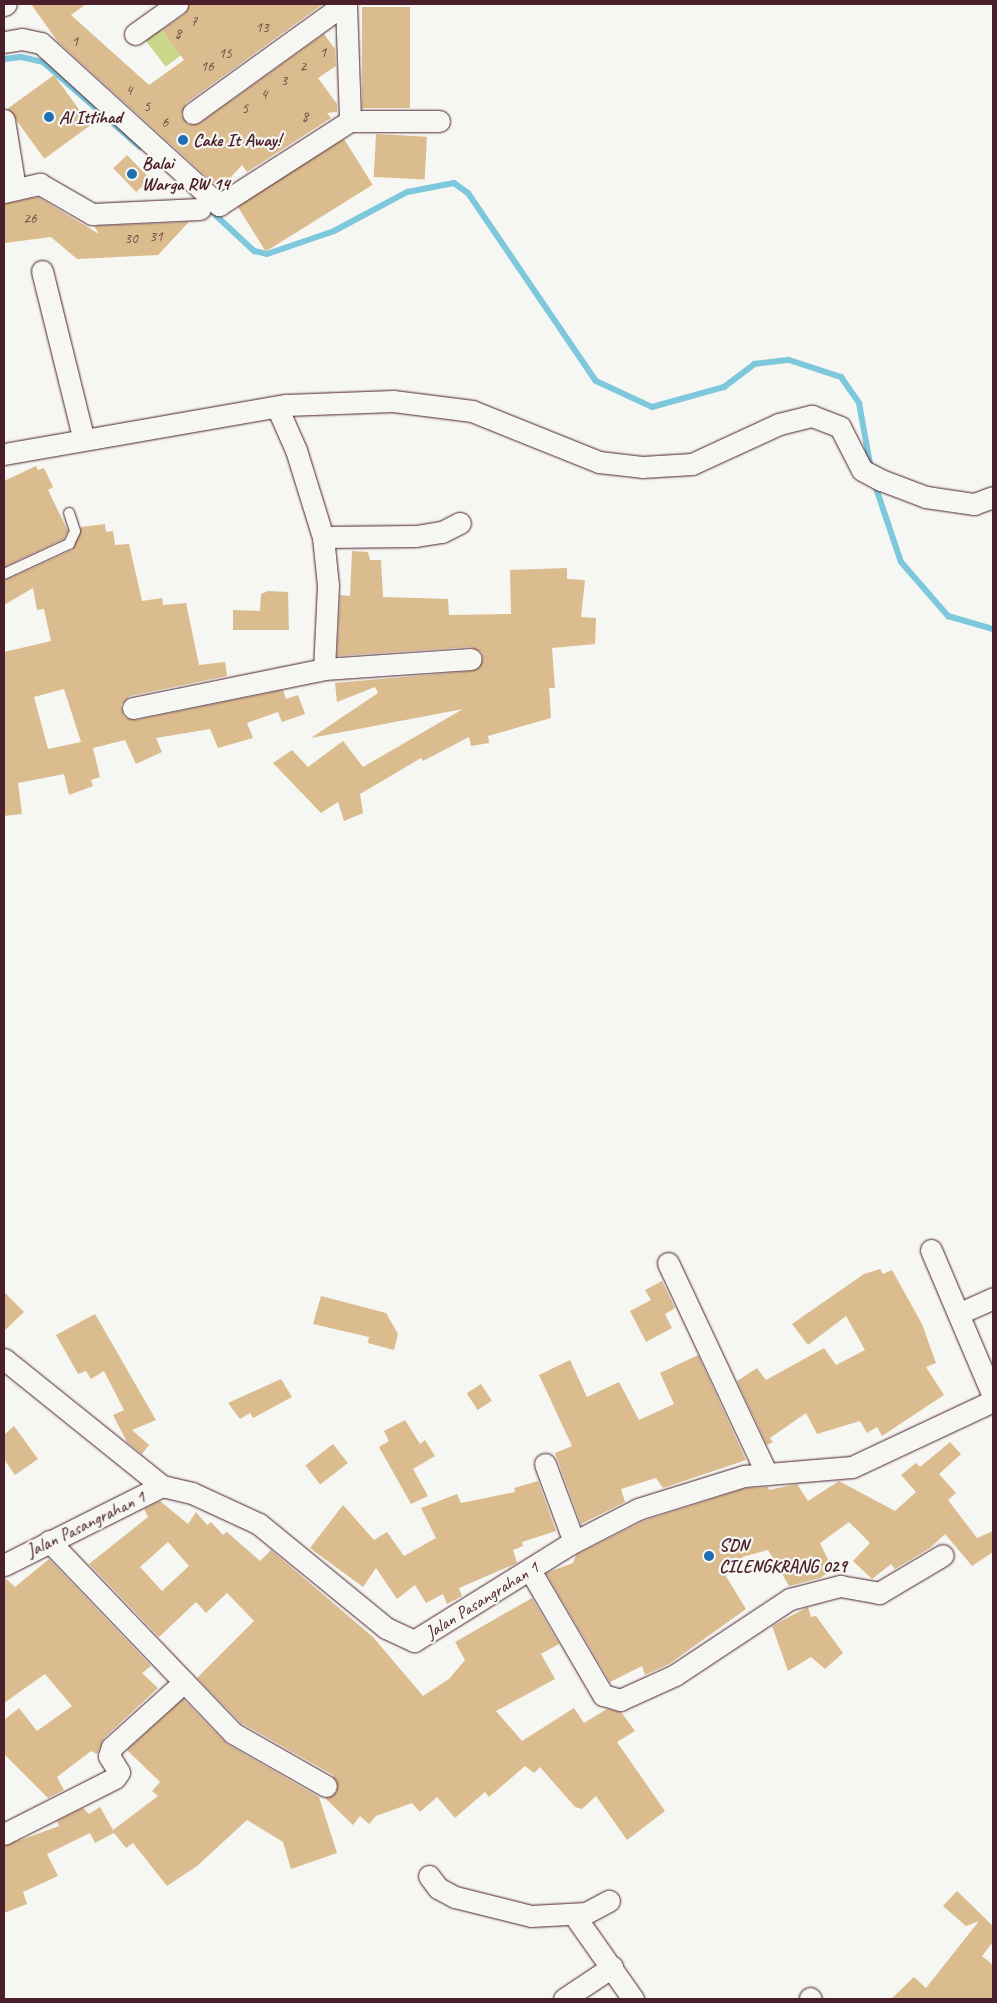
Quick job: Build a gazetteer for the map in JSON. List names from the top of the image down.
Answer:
{
  "streets": {
    "street": ["Jalan Pasangrahan 1"]
  },
  "places": [
    "Al Ittihad",
    "Cake It Away!",
    "Balai Warga RW 14",
    "SDN CILENGKRANG 029"
  ],
  "house_numbers": [
    "7",
    "13",
    "8",
    "1",
    "1",
    "15",
    "16",
    "2",
    "3",
    "4",
    "4",
    "5",
    "5",
    "8",
    "6",
    "26",
    "31",
    "30"
  ]
}
